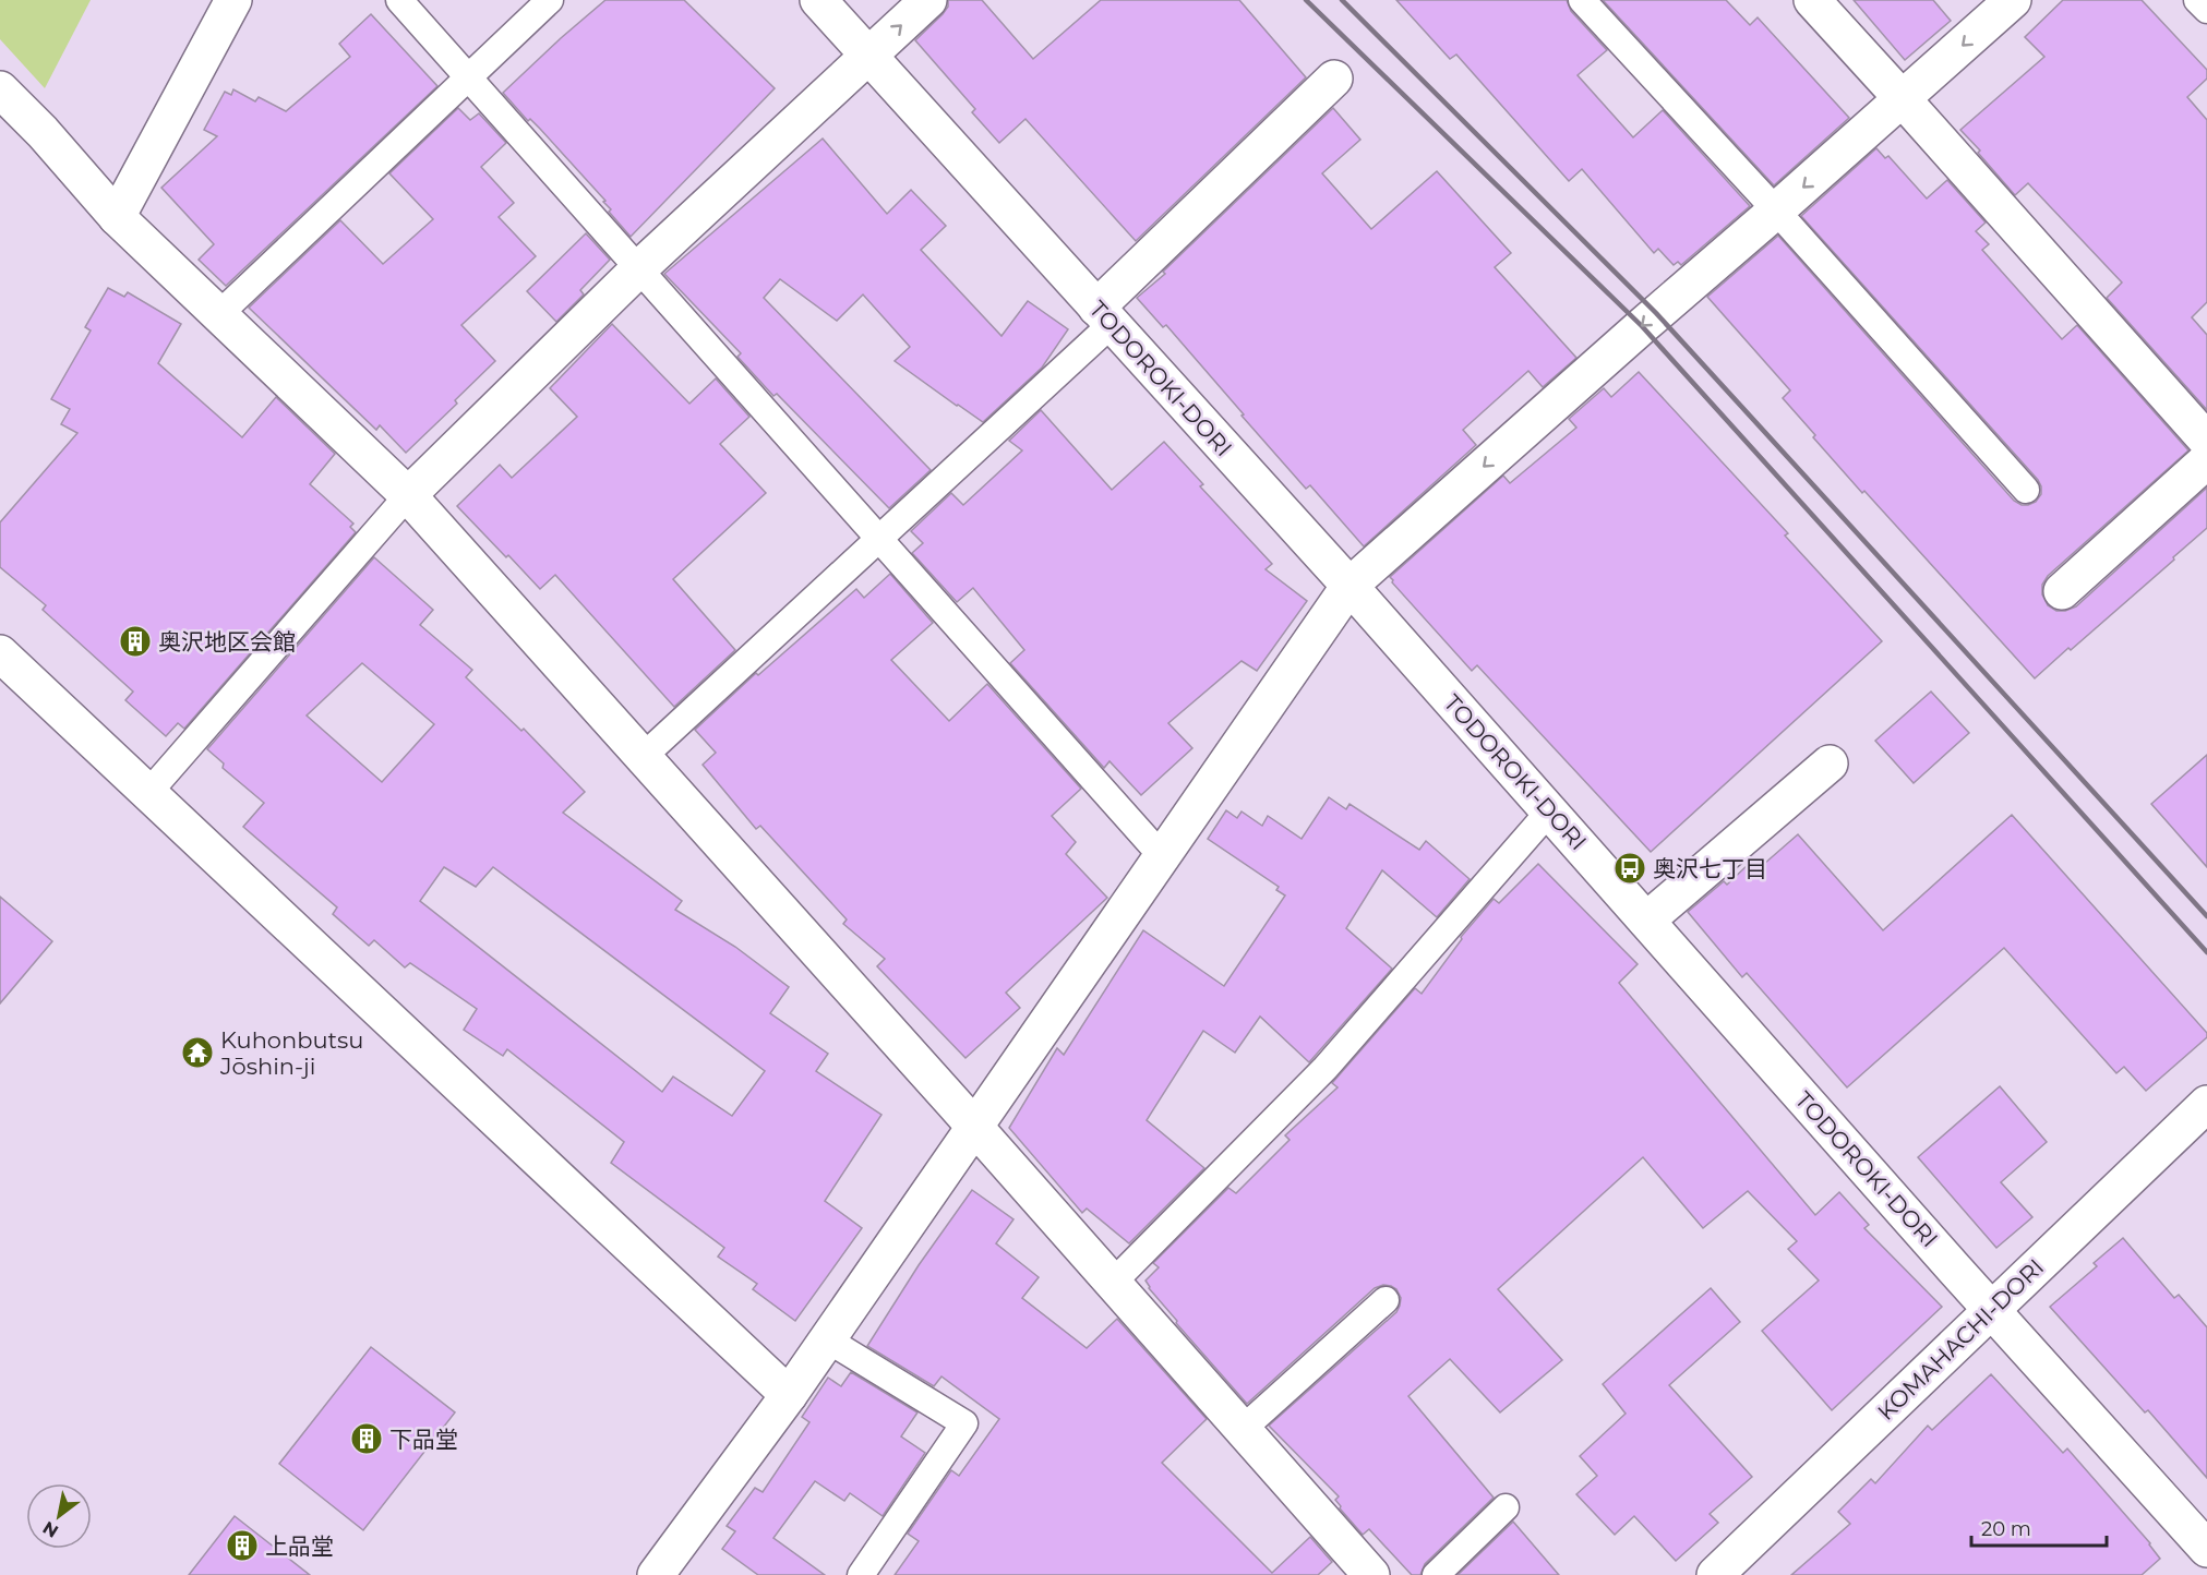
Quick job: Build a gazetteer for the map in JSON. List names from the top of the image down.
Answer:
{
  "streets": {
    "street": ["TODOROKI-DORI", "KOMAHACHI-DORI"]
  },
  "crossings": [
    ["TODOROKI-DORI", "KOMAHACHI-DORI"]
  ],
  "places": {
    "building": ["奥沢地区会館", "下品堂", "上品堂"],
    "bus stop": ["奥沢七丁目"],
    "temple": ["Kuhonbutsu Jōshin-ji"]
  },
  "scale_bar": "20 m",
  "north": "bottom left"
}
